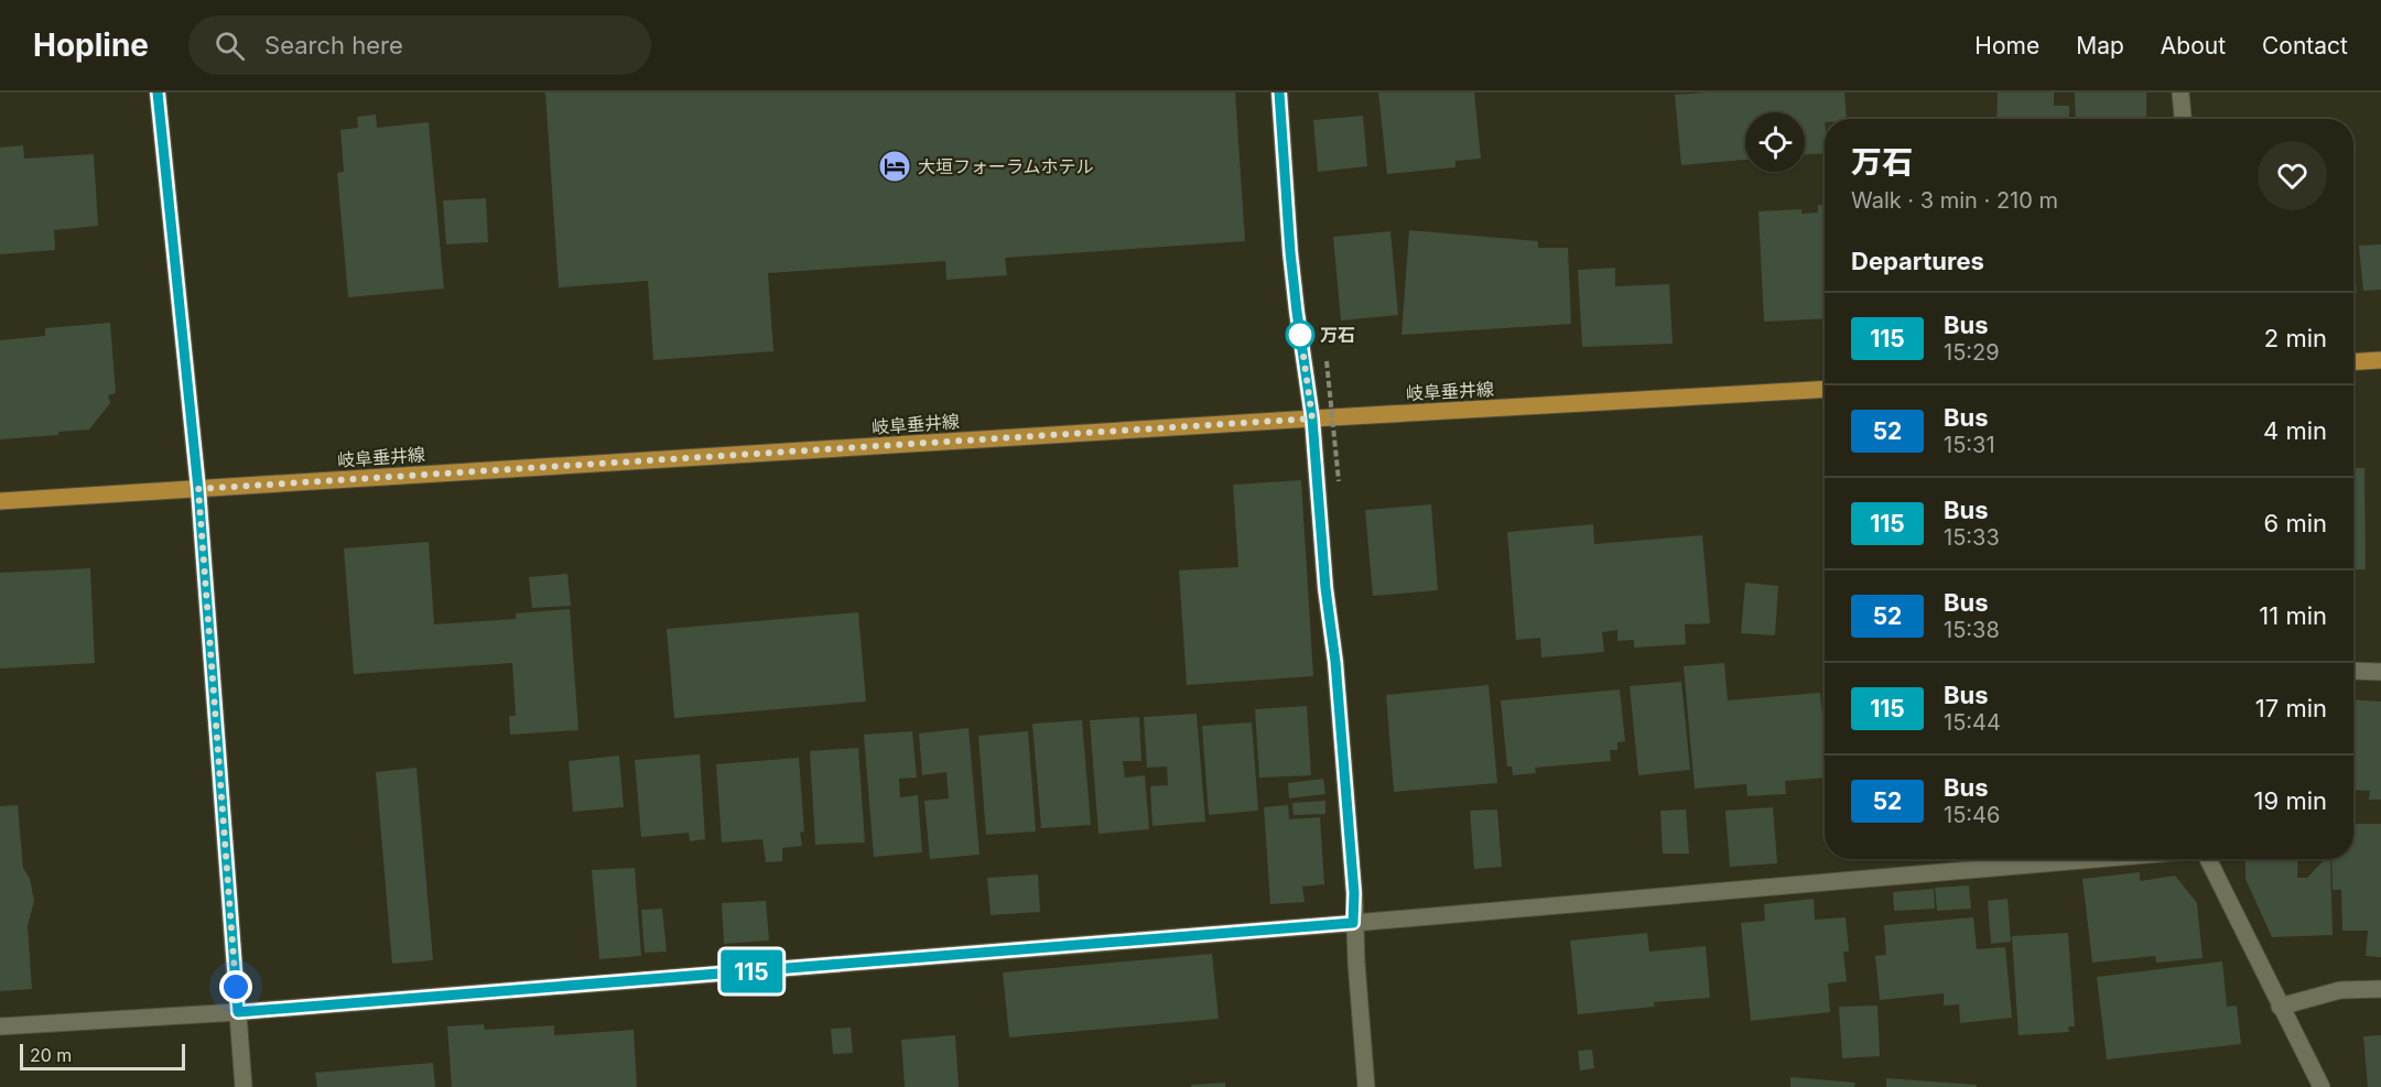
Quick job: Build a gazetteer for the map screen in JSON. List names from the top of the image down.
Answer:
{
  "streets": {
    "main road": ["岐阜垂井線"]
  },
  "places": {
    "hotel": ["大垣フォーラムホテル"],
    "other": ["万石"]
  },
  "lines": ["bus line 115"],
  "scale_bar": "20 m",
  "page": {
    "header": "Hopline",
    "search": "Search here",
    "nav": [
      "Home",
      "Map",
      "About",
      "Contact"
    ],
    "on_map": "115",
    "heading": [
      ["万石", "Walk · 3 min · 210 m"],
      "Departures"
    ],
    "list": [
      {
        "mark": "115",
        "name": "Bus",
        "note": "15:29",
        "value": "2 min"
      },
      {
        "mark": "52",
        "name": "Bus",
        "note": "15:31",
        "value": "4 min"
      },
      {
        "mark": "115",
        "name": "Bus",
        "note": "15:33",
        "value": "6 min"
      },
      {
        "mark": "52",
        "name": "Bus",
        "note": "15:38",
        "value": "11 min"
      },
      {
        "mark": "115",
        "name": "Bus",
        "note": "15:44",
        "value": "17 min"
      },
      {
        "mark": "52",
        "name": "Bus",
        "note": "15:46",
        "value": "19 min"
      }
    ],
    "scale": "20 m"
  }
}
